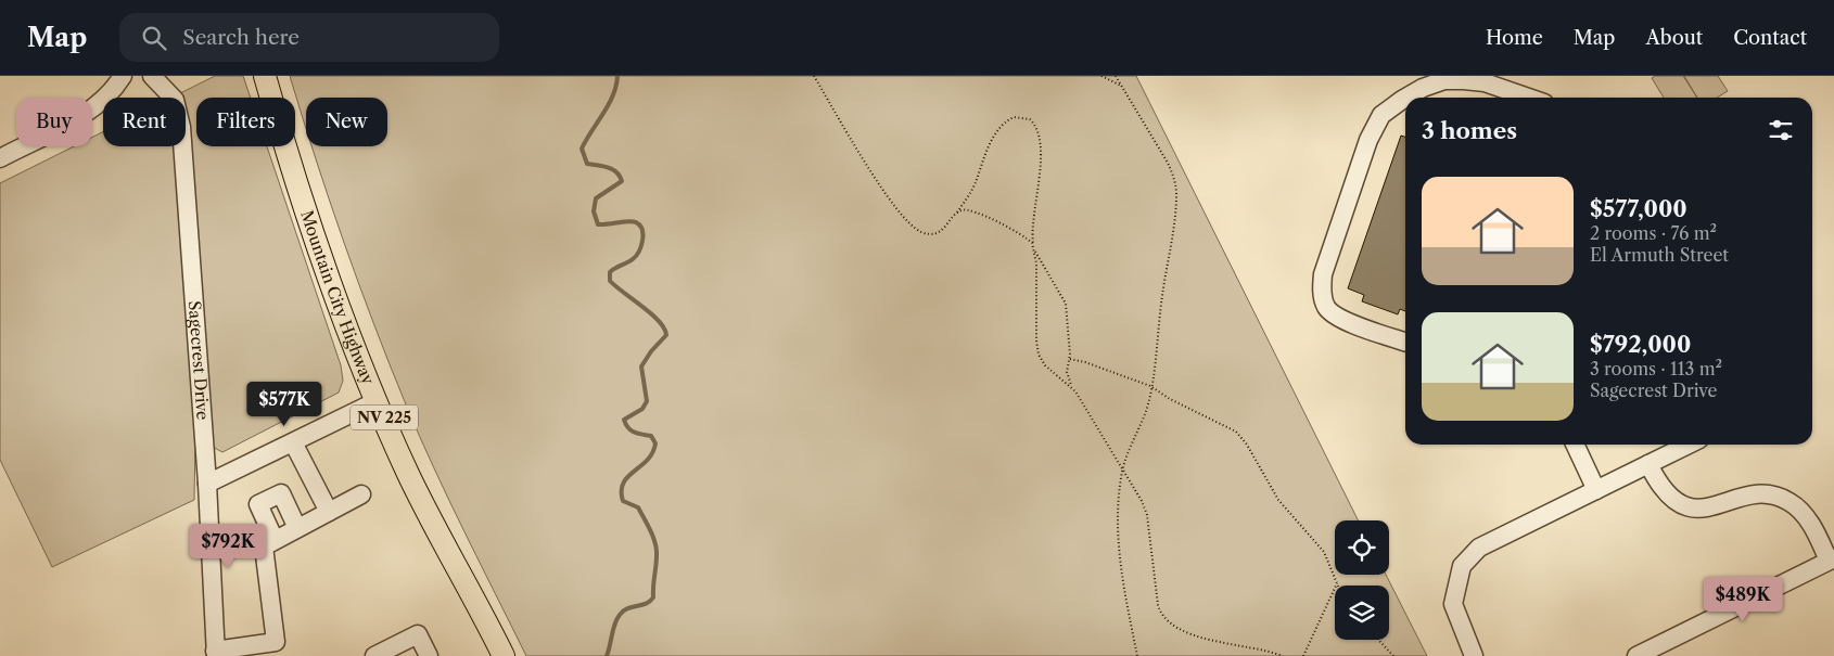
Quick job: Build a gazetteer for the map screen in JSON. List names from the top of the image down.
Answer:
{
  "streets": {
    "main road": ["Mountain City Highway", "NV 225"],
    "street": ["Sagecrest Drive"]
  },
  "page": {
    "header": "Map",
    "search": "Search here",
    "nav": [
      "Home",
      "Map",
      "About",
      "Contact"
    ],
    "chip": [
      "Buy",
      "Rent",
      "Filters",
      "New"
    ],
    "heading": "3 homes",
    "list": [
      {
        "name": "$577,000",
        "note": "2 rooms · 76 m² · El Armuth Street"
      },
      {
        "name": "$792,000",
        "note": "3 rooms · 113 m² · Sagecrest Drive"
      }
    ],
    "price": ["$577K", "$792K", "$489K"]
  }
}
